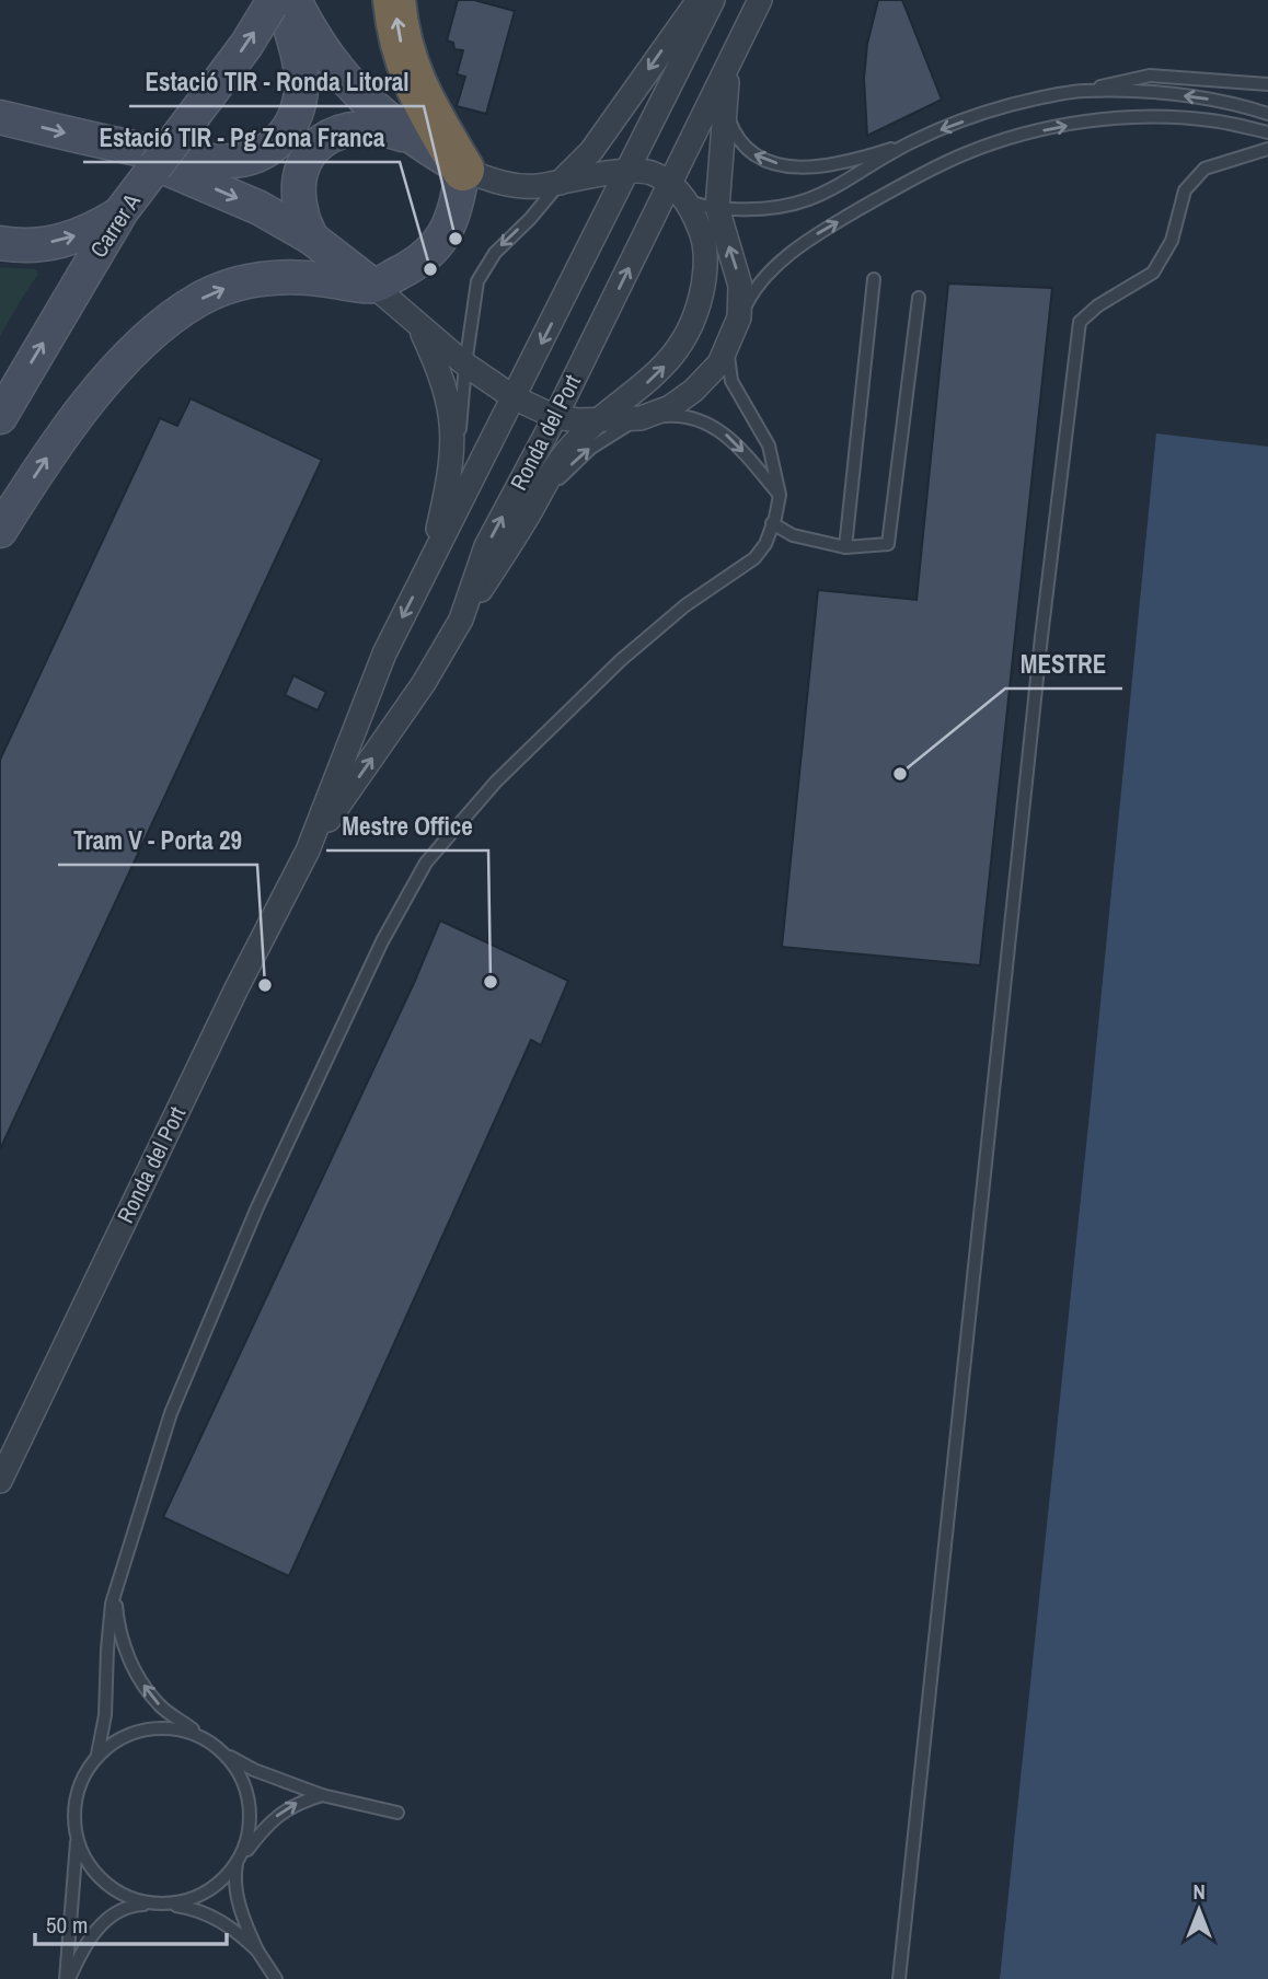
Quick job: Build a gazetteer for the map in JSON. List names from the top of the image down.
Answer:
{
  "streets": {
    "main road": ["Carrer A"],
    "street": ["Ronda del Port"]
  },
  "places": [
    "Estació TIR - Ronda Litoral",
    "Estació TIR - Pg Zona Franca",
    "MESTRE",
    "Mestre Office",
    "Tram V - Porta 29"
  ],
  "scale_bar": "50 m",
  "north": "top"
}
